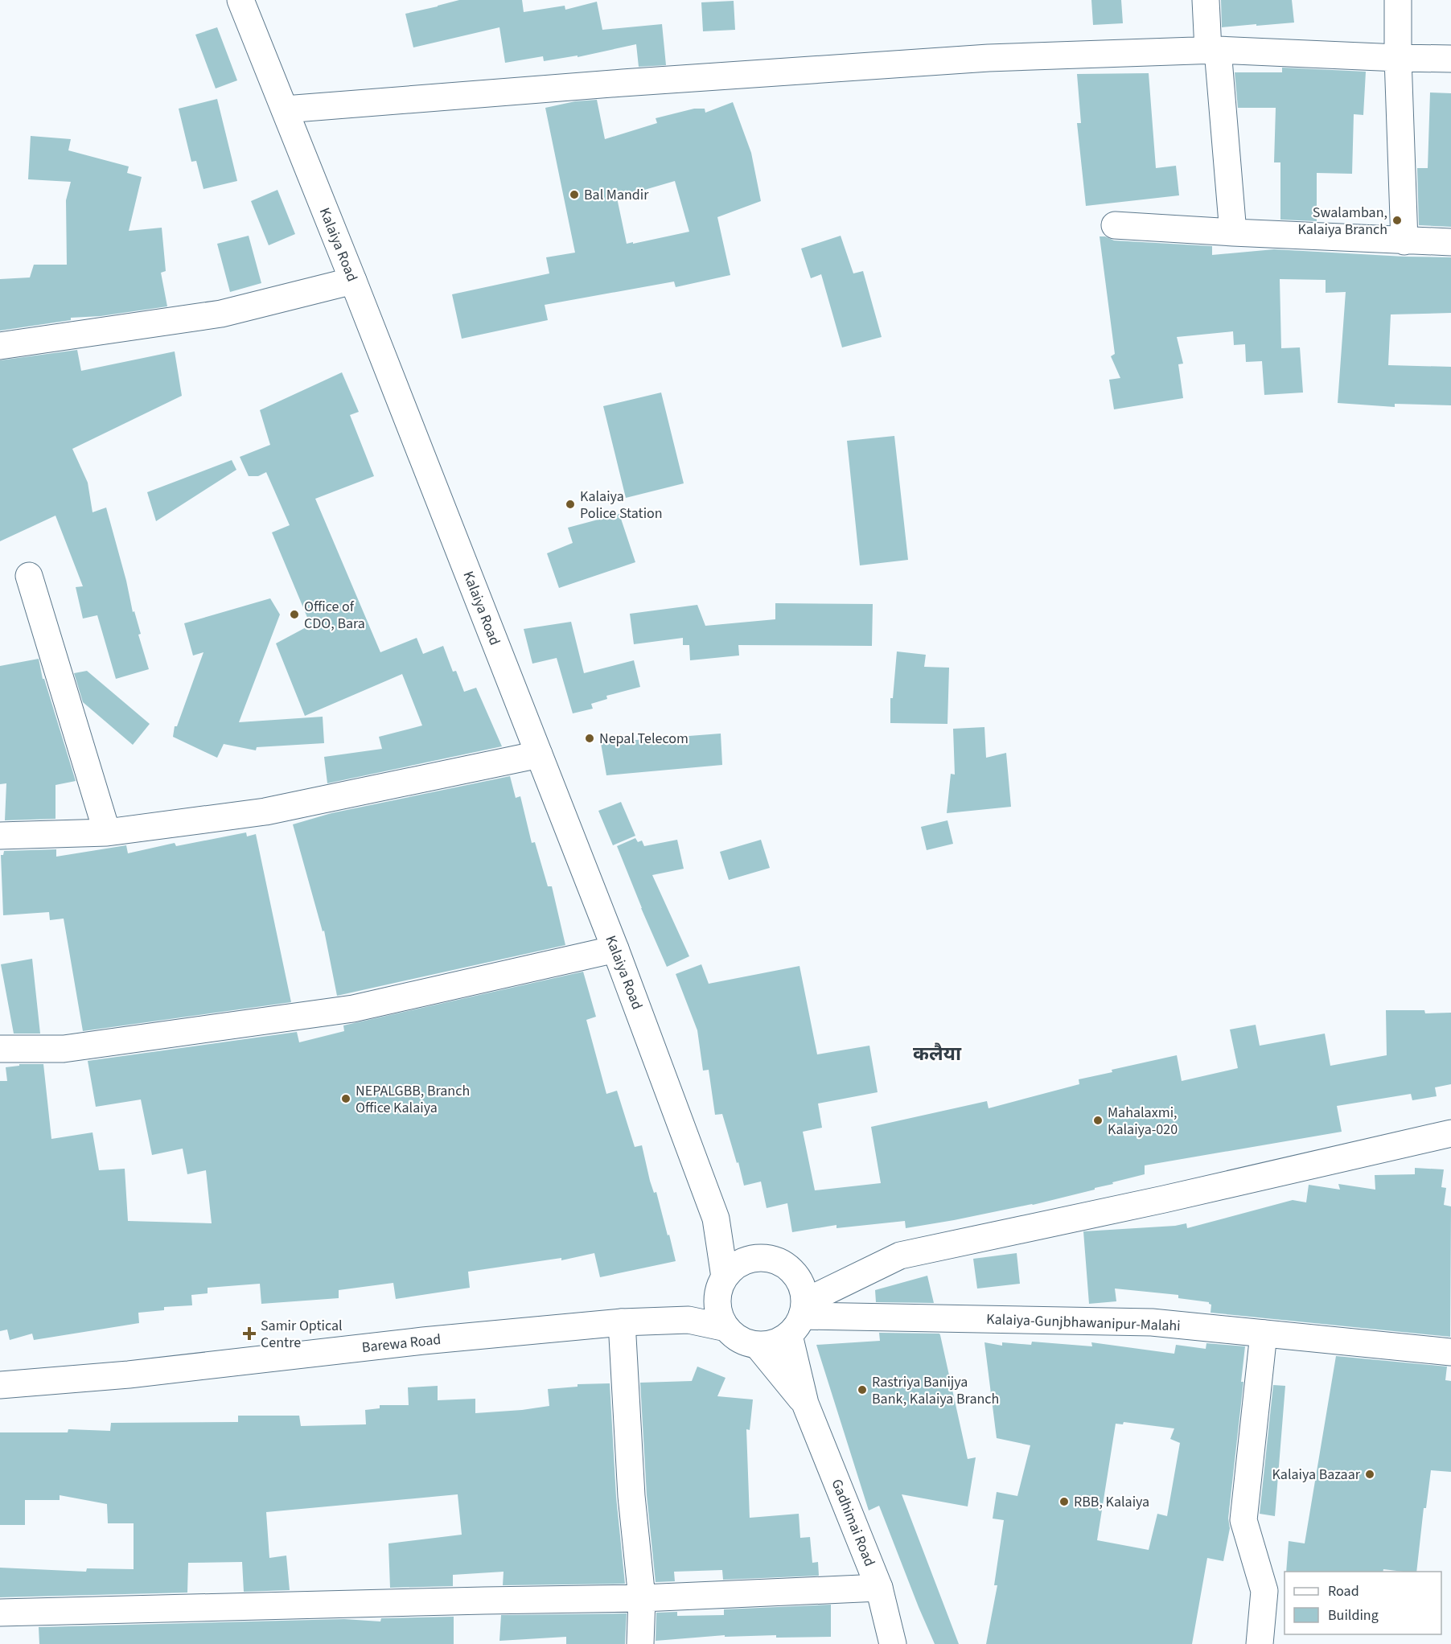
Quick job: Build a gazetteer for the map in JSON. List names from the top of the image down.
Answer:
{
  "streets": {
    "street": [
      "Kalaiya Road",
      "Kalaiya-Gunjbhawanipur-Malahi",
      "Barewa Road",
      "Gadhimai Road"
    ]
  },
  "crossings": [
    ["Kalaiya-Gunjbhawanipur-Malahi", "Barewa Road"]
  ],
  "districts": ["कलैया"],
  "places": {
    "other": [
      "Bal Mandir",
      "Swalamban, Kalaiya Branch",
      "Kalaiya Police Station",
      "Office of CDO, Bara",
      "Nepal Telecom",
      "NEPALGBB, Branch Office Kalaiya",
      "Mahalaxmi, Kalaiya-020",
      "Rastriya Banijya Bank, Kalaiya Branch",
      "Kalaiya Bazaar",
      "RBB, Kalaiya"
    ],
    "health": ["Samir Optical Centre"]
  },
  "legend": ["Road", "Building"]
}
